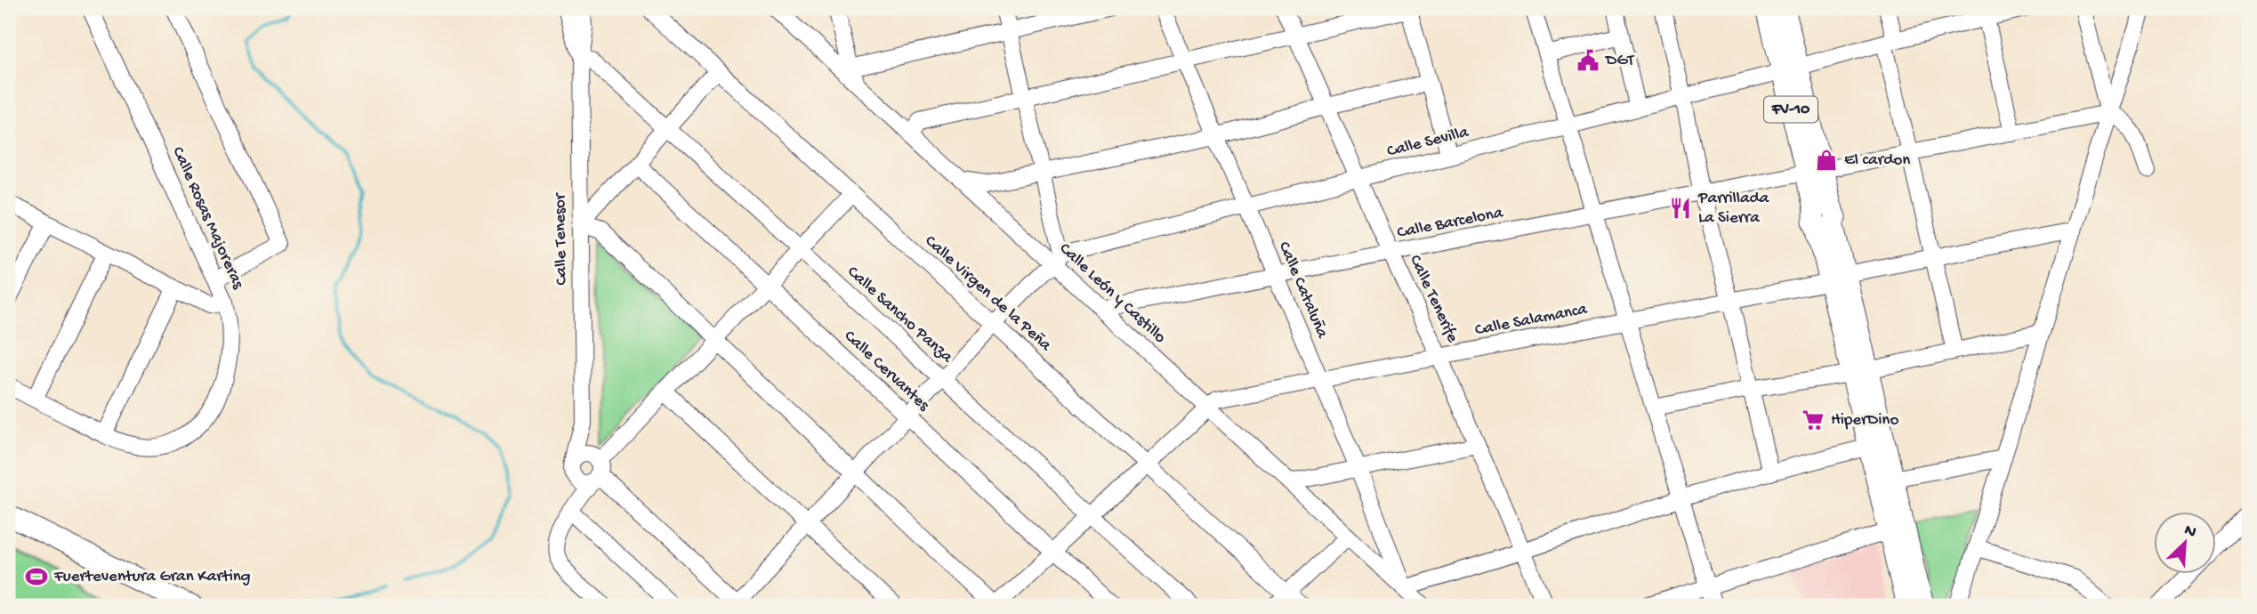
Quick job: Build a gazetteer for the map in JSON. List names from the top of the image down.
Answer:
{
  "streets": {
    "main road": ["FV-10"],
    "street": [
      "Calle Sevilla",
      "Calle Rosas Majoreras",
      "Calle Barcelona",
      "Calle Tenesor",
      "Calle Cataluña",
      "Calle Virgen de la Peña",
      "Calle León y Castillo",
      "Calle Tenerife",
      "Calle Sancho Panza",
      "Calle Salamanca",
      "Calle Cervantes"
    ]
  },
  "crossings": [
    ["FV-10", "Calle Sevilla"],
    ["FV-10", "Calle Barcelona"],
    ["FV-10", "Calle Salamanca"],
    ["Calle Sevilla", "Calle Cataluña"],
    ["Calle Sevilla", "Calle León y Castillo"],
    ["Calle Sevilla", "Calle Tenerife"],
    ["Calle Barcelona", "Calle Cataluña"],
    ["Calle Barcelona", "Calle León y Castillo"],
    ["Calle Barcelona", "Calle Tenerife"],
    ["Calle Tenesor", "Calle Sancho Panza"],
    ["Calle Cataluña", "Calle León y Castillo"],
    ["Calle Cataluña", "Calle Salamanca"],
    ["Calle León y Castillo", "Calle Salamanca"],
    ["Calle Tenerife", "Calle Salamanca"]
  ],
  "places": {
    "public building": ["DGT"],
    "shop": ["El cardon"],
    "restaurant": ["Parrillada La Sierra"],
    "supermarket": ["HiperDino"],
    "sports": ["Fuerteventura Gran Karting"]
  },
  "north": "top right"
}
